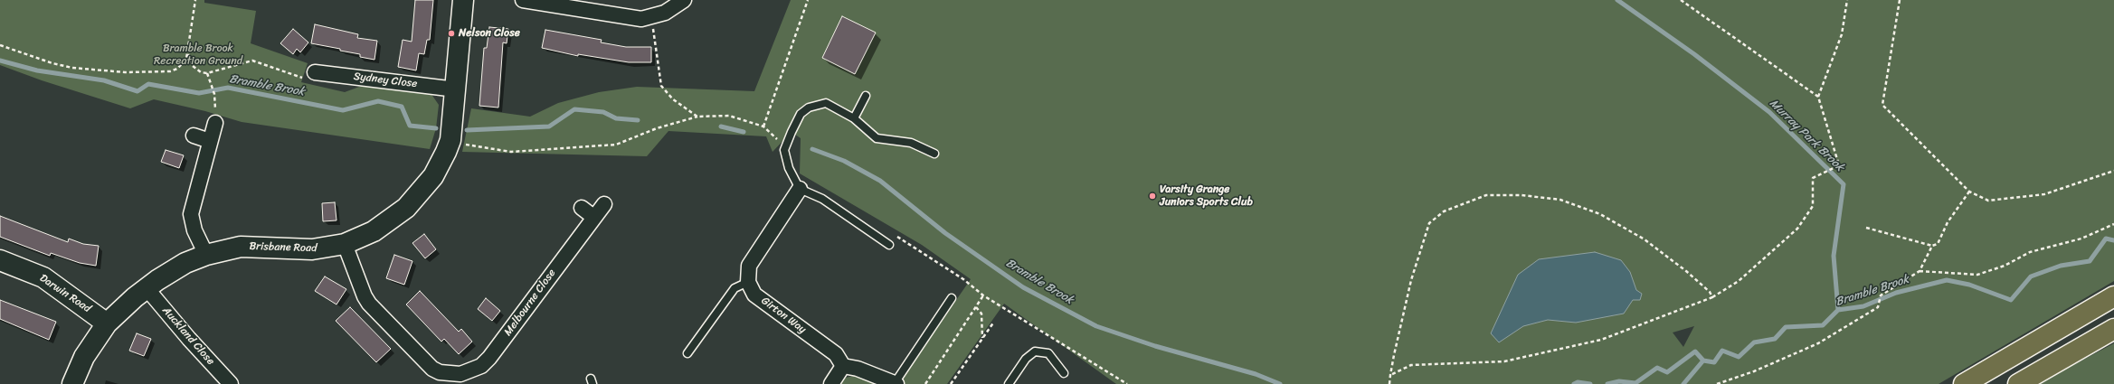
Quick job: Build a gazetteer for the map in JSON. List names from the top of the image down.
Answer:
{
  "streets": {
    "street": [
      "Sydney Close",
      "Brisbane Road",
      "Darwin Road",
      "Melbourne Close",
      "Girton Way",
      "Auckland Close"
    ]
  },
  "crossings": [
    ["Sydney Close", "Brisbane Road"],
    ["Brisbane Road", "Darwin Road"],
    ["Brisbane Road", "Melbourne Close"],
    ["Brisbane Road", "Auckland Close"]
  ],
  "water": ["Bramble Brook", "Murray Park Brook"],
  "parks": ["Bramble Brook Recreation Ground"],
  "places": ["Nelson Close", "Varsity Grange Juniors Sports Club"]
}
